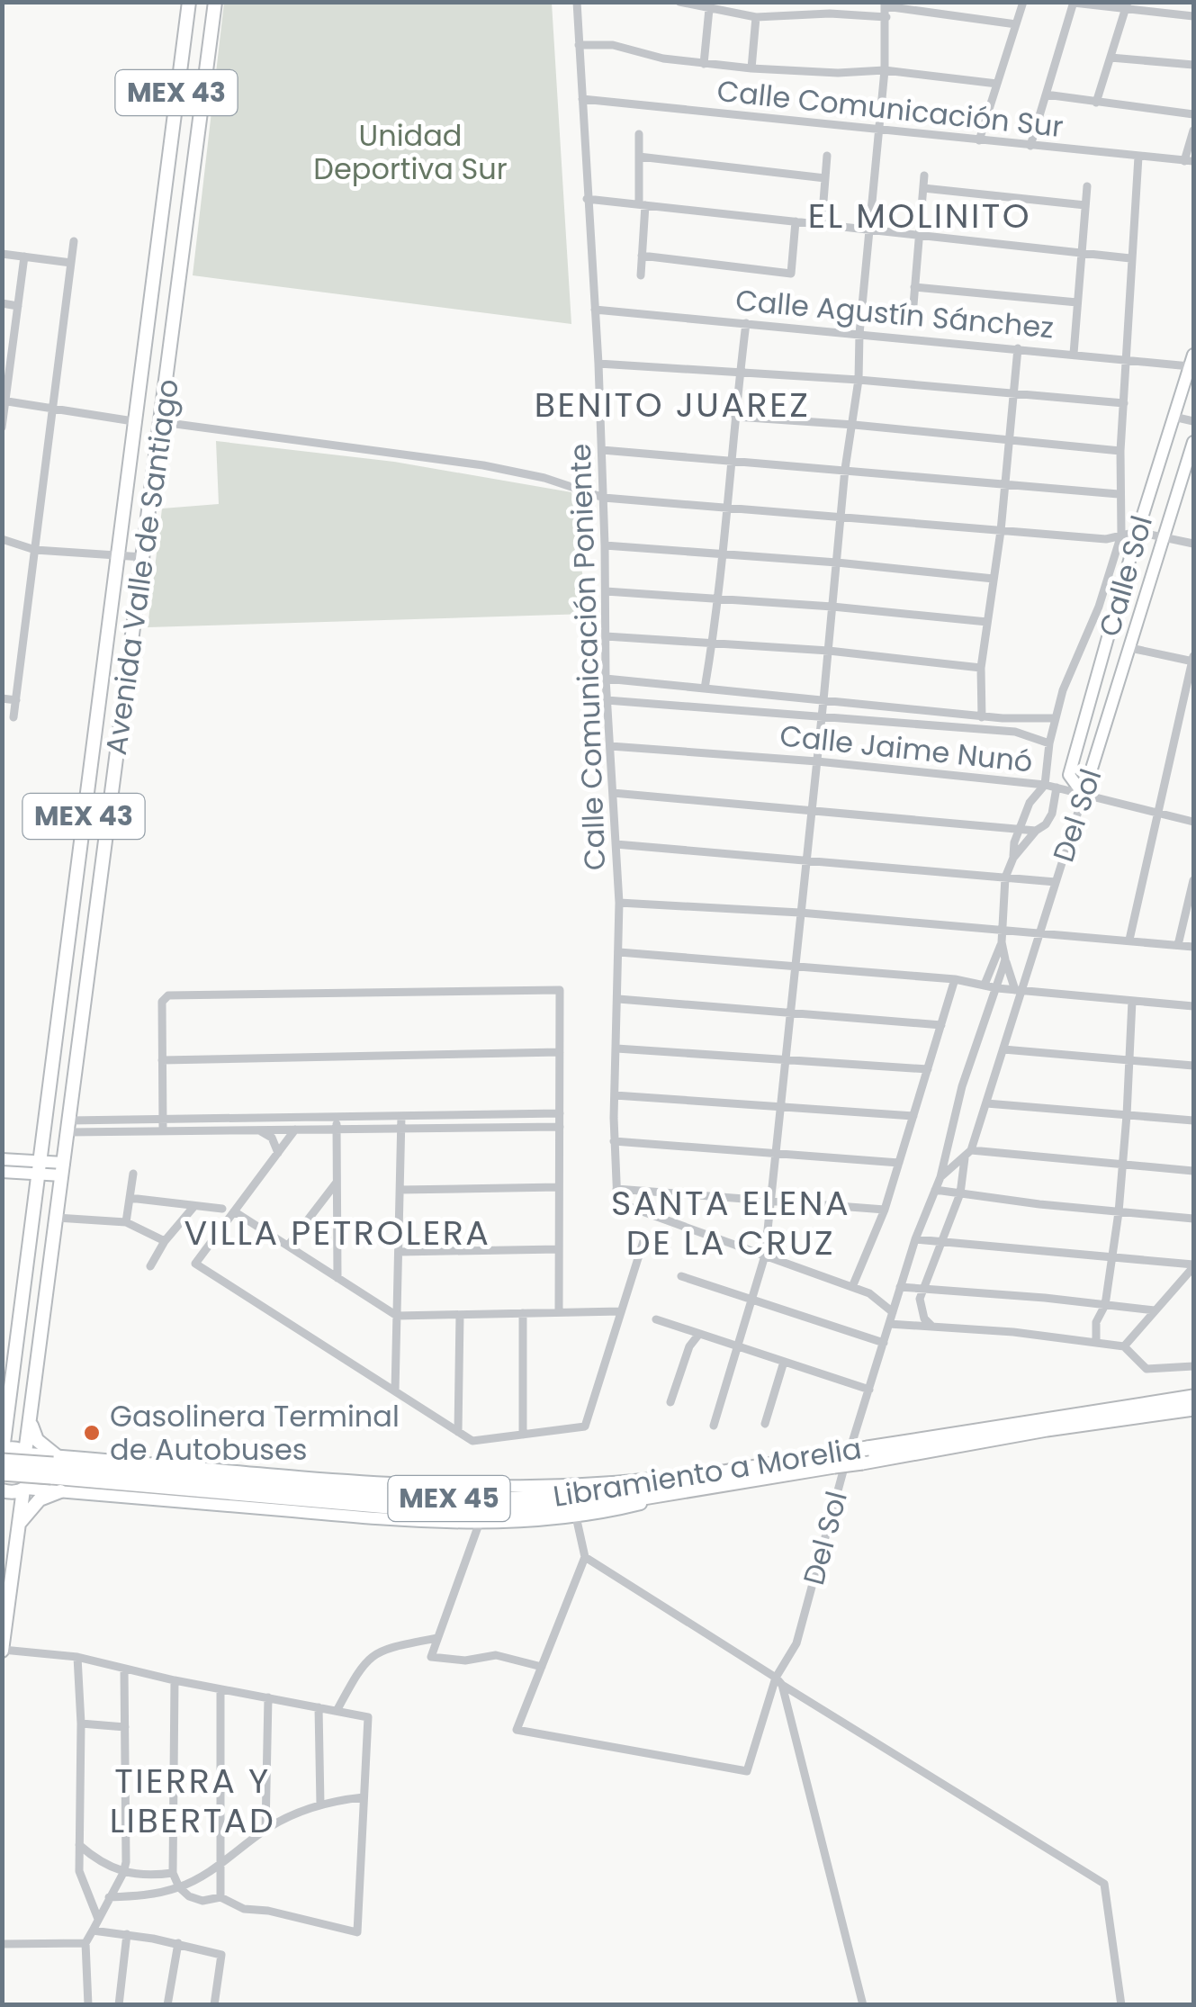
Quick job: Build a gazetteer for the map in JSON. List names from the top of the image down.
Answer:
{
  "streets": {
    "highway": ["Libramiento a Morelia", "MEX 45"],
    "main road": ["MEX 43", "Avenida Valle de Santiago"],
    "street": [
      "Calle Comunicación Sur",
      "Calle Agustín Sánchez",
      "Calle Sol",
      "Calle Comunicación Poniente",
      "Calle Jaime Nunó",
      "Del Sol"
    ]
  },
  "crossings": [
    ["MEX 43", "Avenida Valle de Santiago"],
    ["Calle Comunicación Sur", "Calle Comunicación Poniente"],
    ["Calle Agustín Sánchez", "Calle Sol"],
    ["Calle Agustín Sánchez", "Calle Comunicación Poniente"],
    ["Calle Sol", "Calle Jaime Nunó"],
    ["Calle Sol", "Del Sol"],
    ["Calle Comunicación Poniente", "Calle Jaime Nunó"],
    ["Calle Jaime Nunó", "Del Sol"]
  ],
  "districts": [
    "EL MOLINITO",
    "BENITO JUAREZ",
    "SANTA ELENA DE LA CRUZ",
    "VILLA PETROLERA",
    "TIERRA Y LIBERTAD"
  ],
  "parks": ["Unidad Deportiva Sur"],
  "places": ["Gasolinera Terminal de Autobuses"]
}
